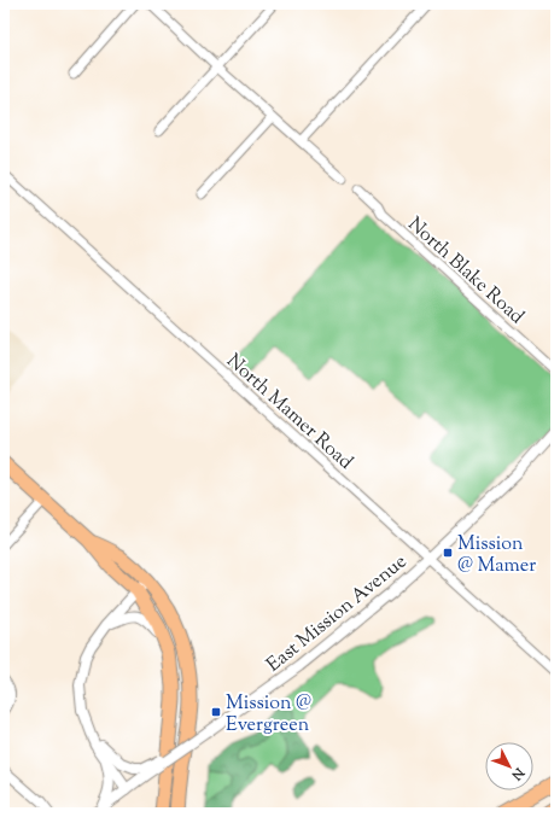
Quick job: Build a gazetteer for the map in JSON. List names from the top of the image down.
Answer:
{
  "streets": {
    "street": ["North Blake Road", "North Mamer Road", "East Mission Avenue"]
  },
  "crossings": [
    ["North Mamer Road", "East Mission Avenue"]
  ],
  "places": {
    "transit": ["Mission @ Mamer", "Mission @ Evergreen"]
  },
  "north": "bottom right"
}
